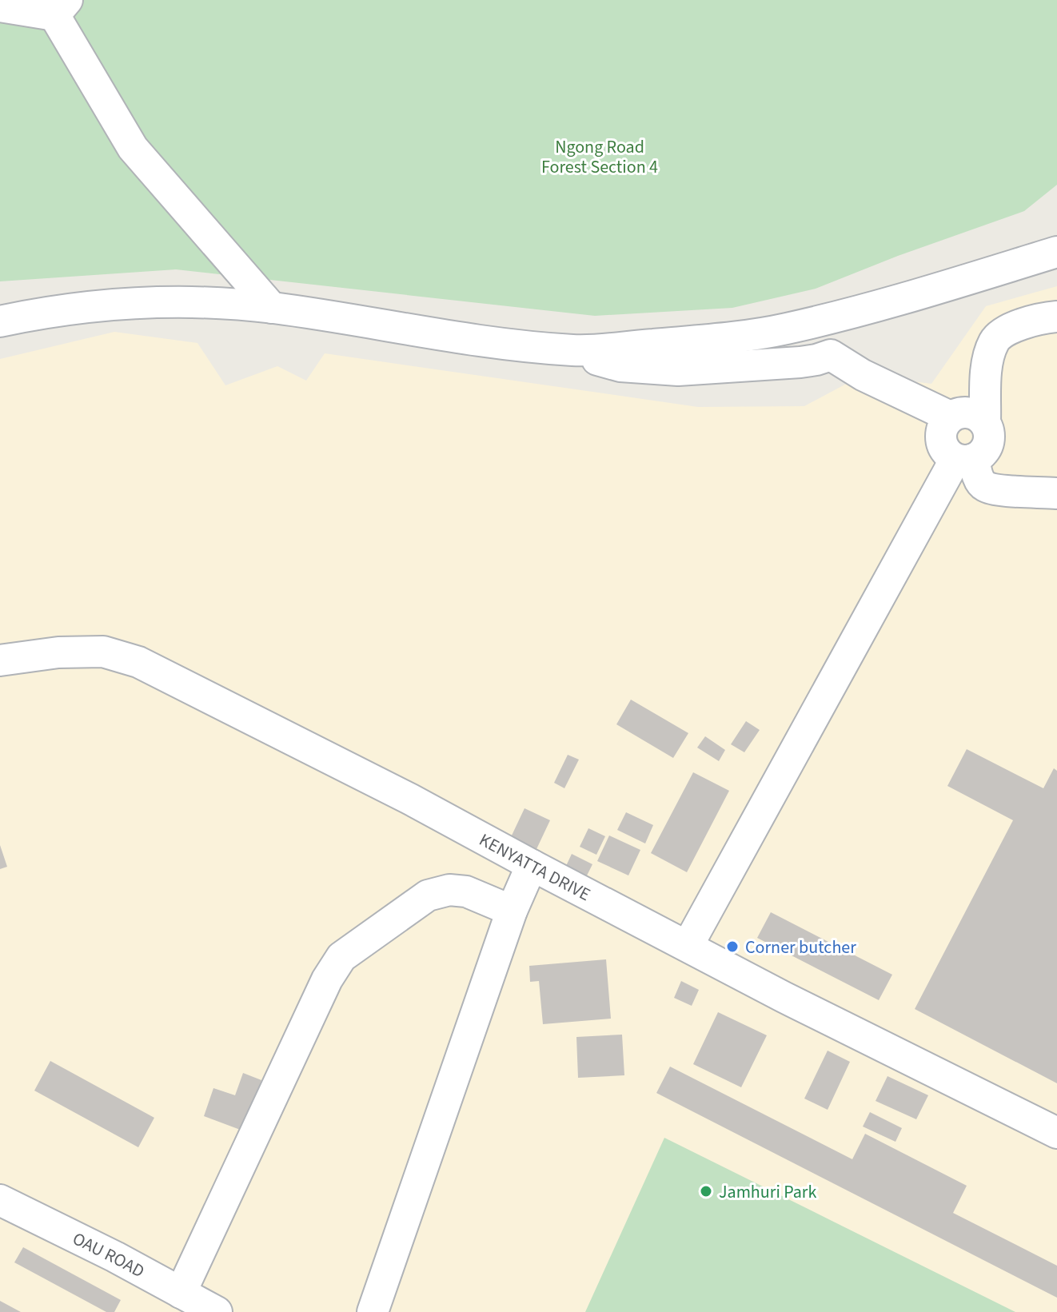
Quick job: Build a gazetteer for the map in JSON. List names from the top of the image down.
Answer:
{
  "streets": {
    "street": ["KENYATTA DRIVE", "OAU ROAD"]
  },
  "parks": ["Ngong Road Forest Section 4"],
  "places": ["Corner butcher", "Jamhuri Park"]
}
